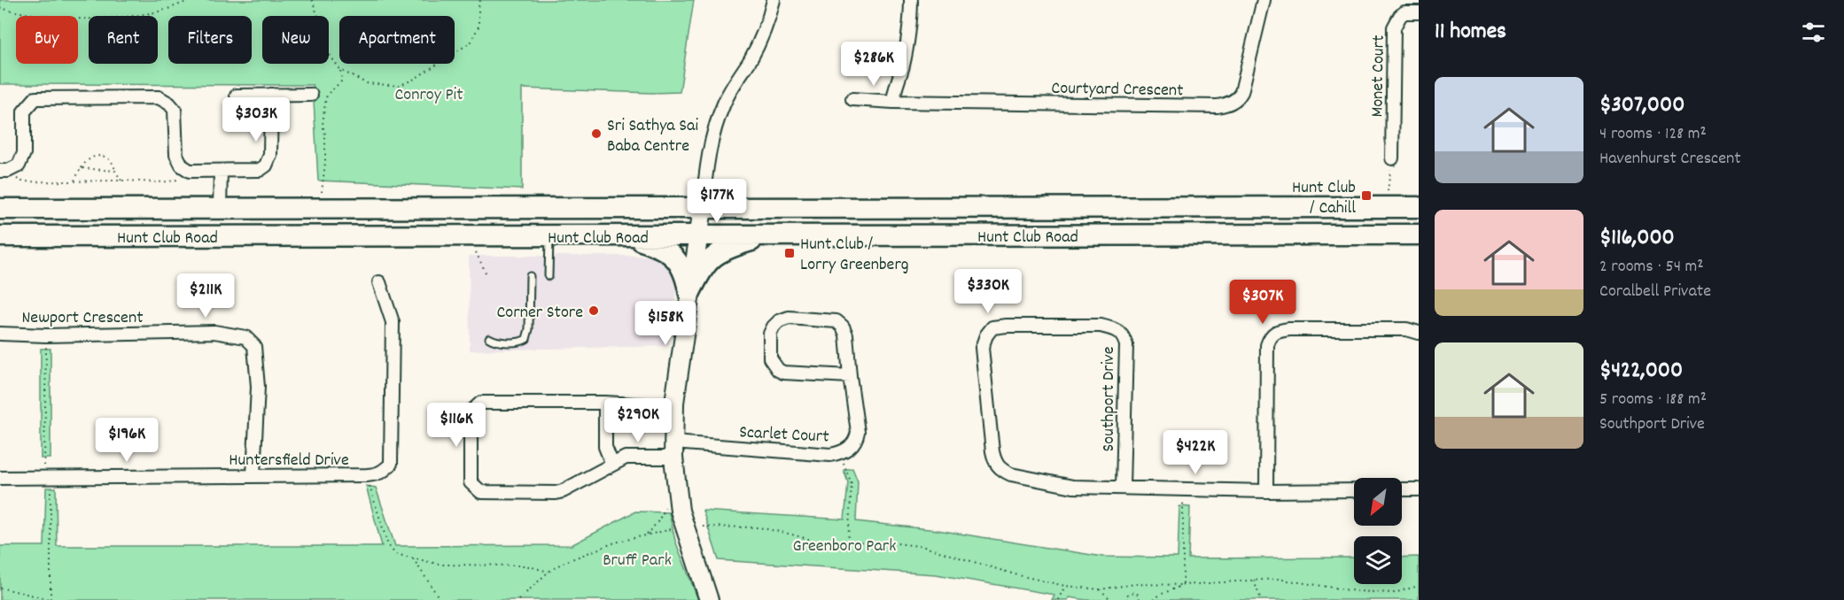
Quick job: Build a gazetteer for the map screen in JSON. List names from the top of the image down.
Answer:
{
  "streets": {
    "main road": ["Hunt Club Road"],
    "street": [
      "Monet Court",
      "Courtyard Crescent",
      "Newport Crescent",
      "Southport Drive",
      "Scarlet Court",
      "Huntersfield Drive"
    ]
  },
  "crossings": [
    ["Newport Crescent", "Huntersfield Drive"]
  ],
  "parks": ["Conroy Pit", "Greenboro Park", "Bruff Park"],
  "places": {
    "other": ["Sri Sathya Sai Baba Centre", "Corner Store"],
    "transit": ["Hunt Club / Cahill", "Hunt Club / Lorry Greenberg"]
  },
  "north": "bottom left",
  "page": {
    "heading": "11 homes",
    "chip": [
      "Buy",
      "Rent",
      "Filters",
      "New",
      "Apartment"
    ],
    "price": [
      "$286K",
      "$303K",
      "$177K",
      "$330K",
      "$211K",
      "$307K",
      "$158K",
      "$290K",
      "$116K",
      "$196K",
      "$422K"
    ],
    "list": [
      {
        "name": "$307,000",
        "note": "4 rooms · 128 m² · Havenhurst Crescent"
      },
      {
        "name": "$116,000",
        "note": "2 rooms · 54 m² · Coralbell Private"
      },
      {
        "name": "$422,000",
        "note": "5 rooms · 188 m² · Southport Drive"
      }
    ]
  }
}
